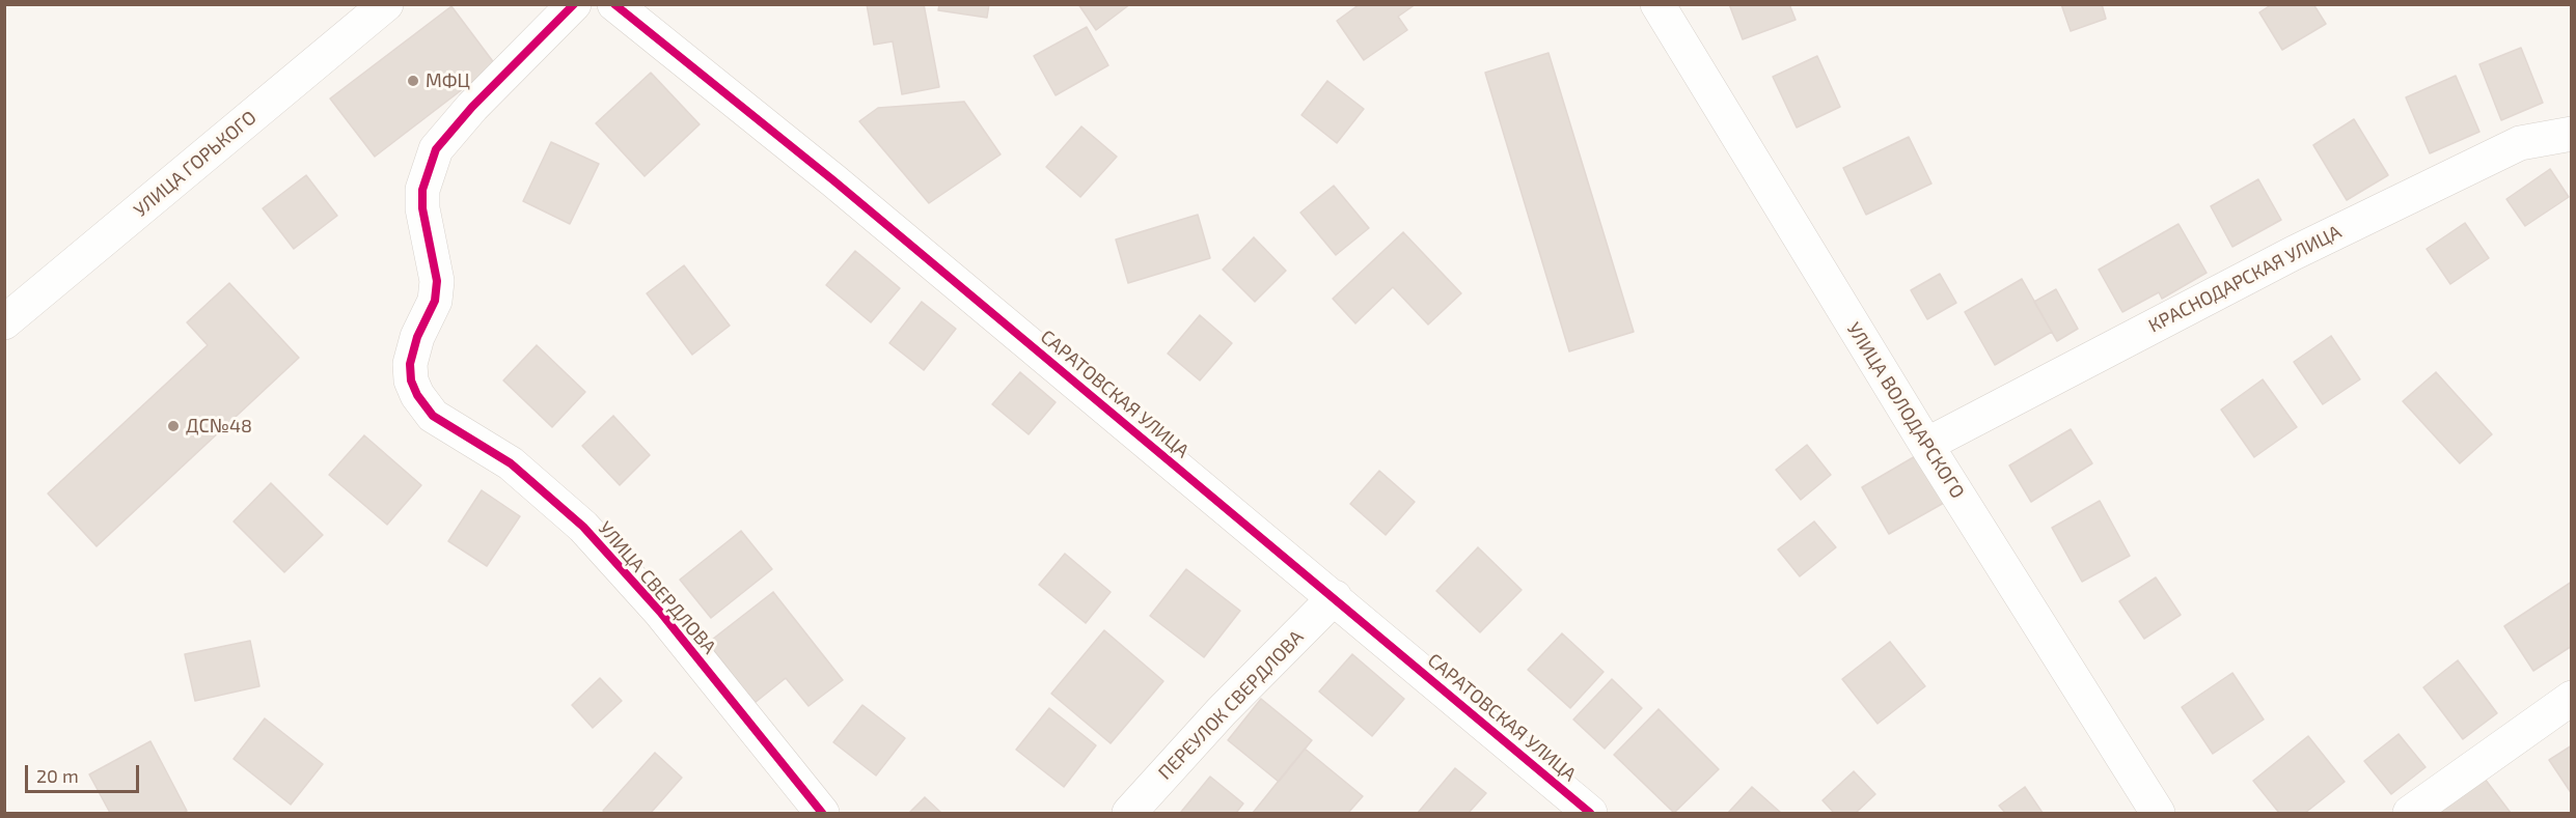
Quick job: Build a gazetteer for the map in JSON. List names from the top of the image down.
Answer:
{
  "streets": {
    "street": [
      "УЛИЦА ГОРЬКОГО",
      "КРАСНОДАРСКАЯ УЛИЦА",
      "САРАТОВСКАЯ УЛИЦА",
      "УЛИЦА ВОЛОДАРСКОГО",
      "УЛИЦА СВЕРДЛОВА",
      "ПЕРЕУЛОК СВЕРДЛОВА"
    ]
  },
  "crossings": [
    ["КРАСНОДАРСКАЯ УЛИЦА", "УЛИЦА ВОЛОДАРСКОГО"],
    ["САРАТОВСКАЯ УЛИЦА", "ПЕРЕУЛОК СВЕРДЛОВА"]
  ],
  "places": ["МФЦ", "ДС№48"],
  "scale_bar": "20 m"
}
